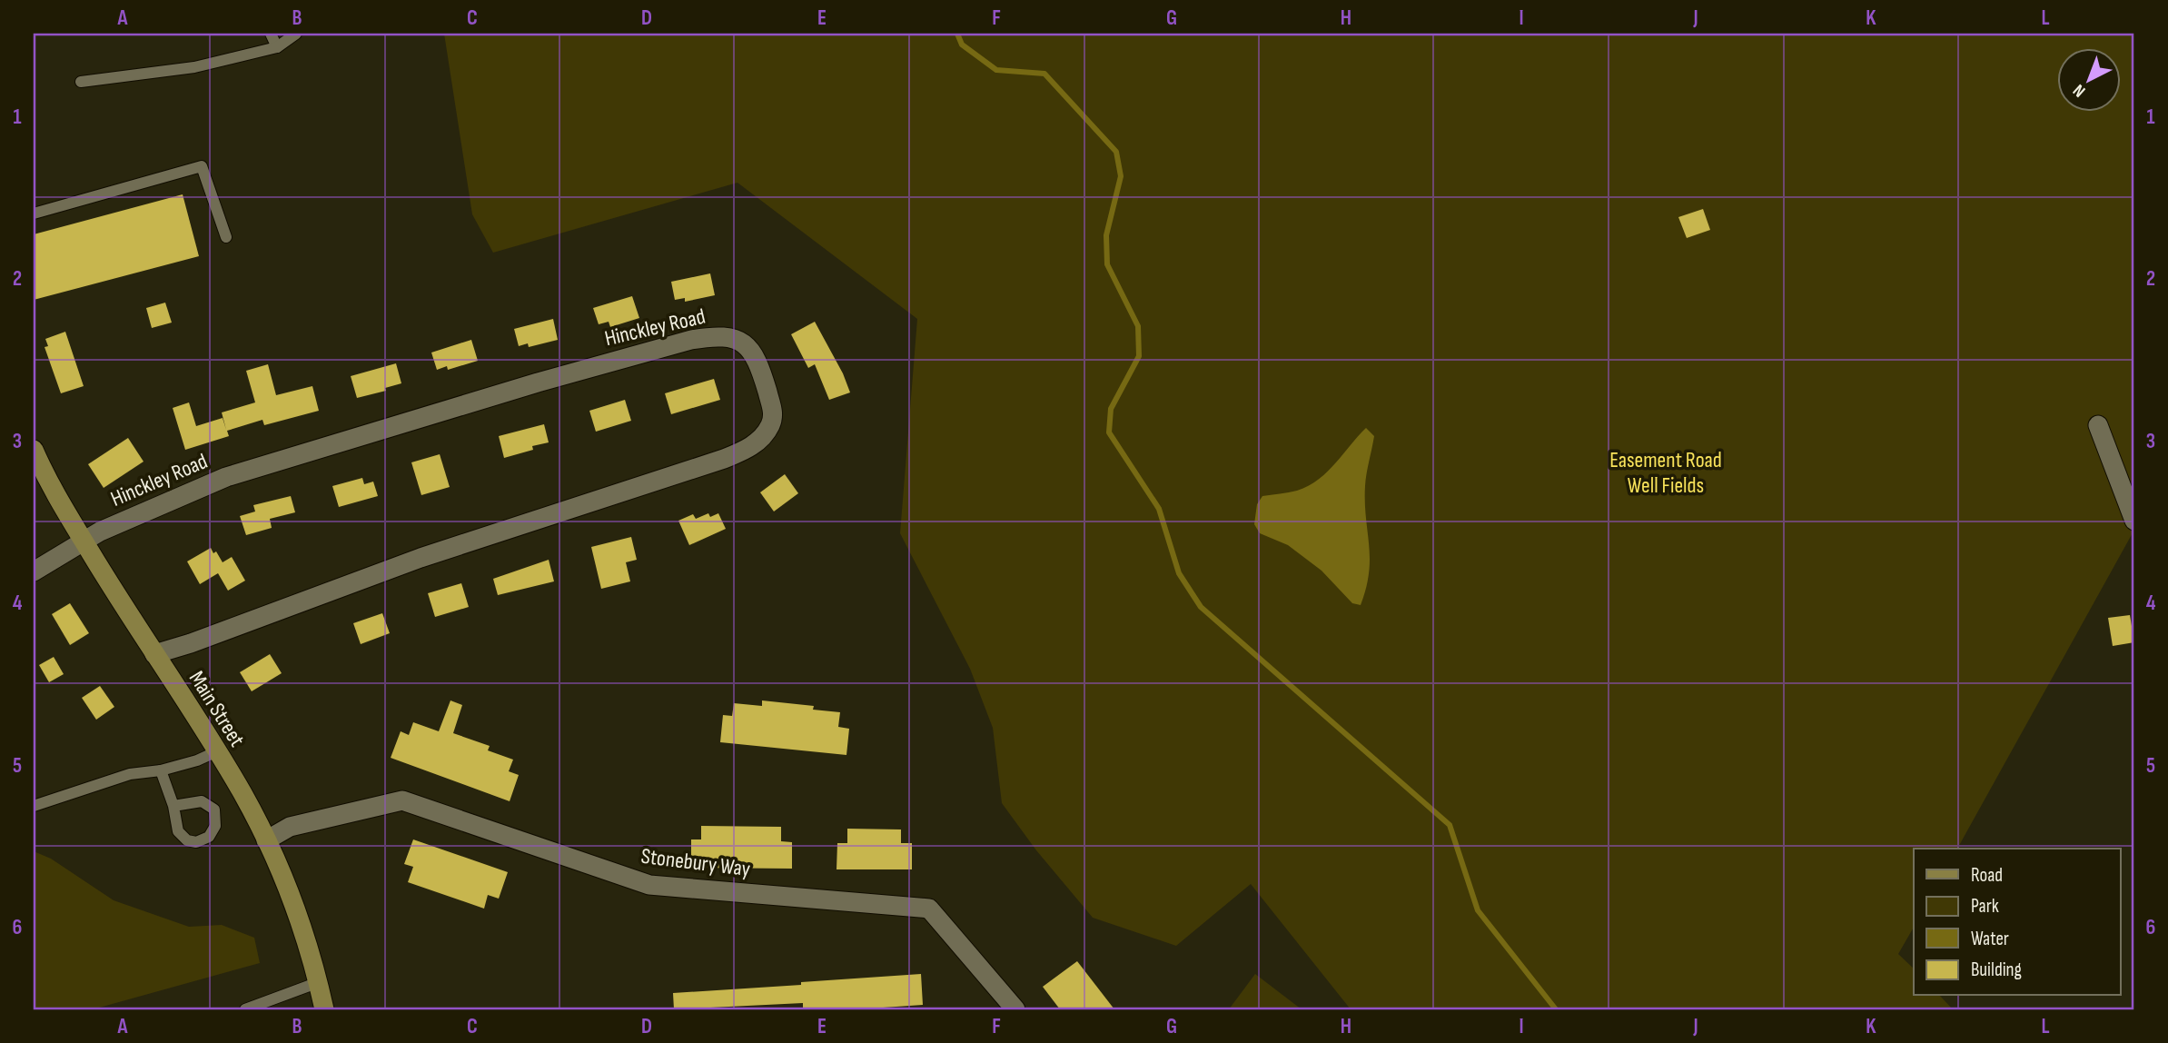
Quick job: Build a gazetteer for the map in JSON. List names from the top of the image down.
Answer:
{
  "streets": {
    "main road": ["Main Street"],
    "street": ["Hinckley Road", "Stonebury Way"]
  },
  "crossings": [
    ["Hinckley Road", "Main Street"],
    ["Main Street", "Stonebury Way"]
  ],
  "parks": ["Easement Road Well Fields"],
  "legend": [
    "Road",
    "Park",
    "Water",
    "Building"
  ],
  "north": "bottom left",
  "grid": {
    "columns": [
      "A",
      "B",
      "C",
      "D",
      "E",
      "F",
      "G",
      "H",
      "I",
      "J",
      "K",
      "L"
    ],
    "rows": [
      "1",
      "2",
      "3",
      "4",
      "5",
      "6"
    ]
  }
}
